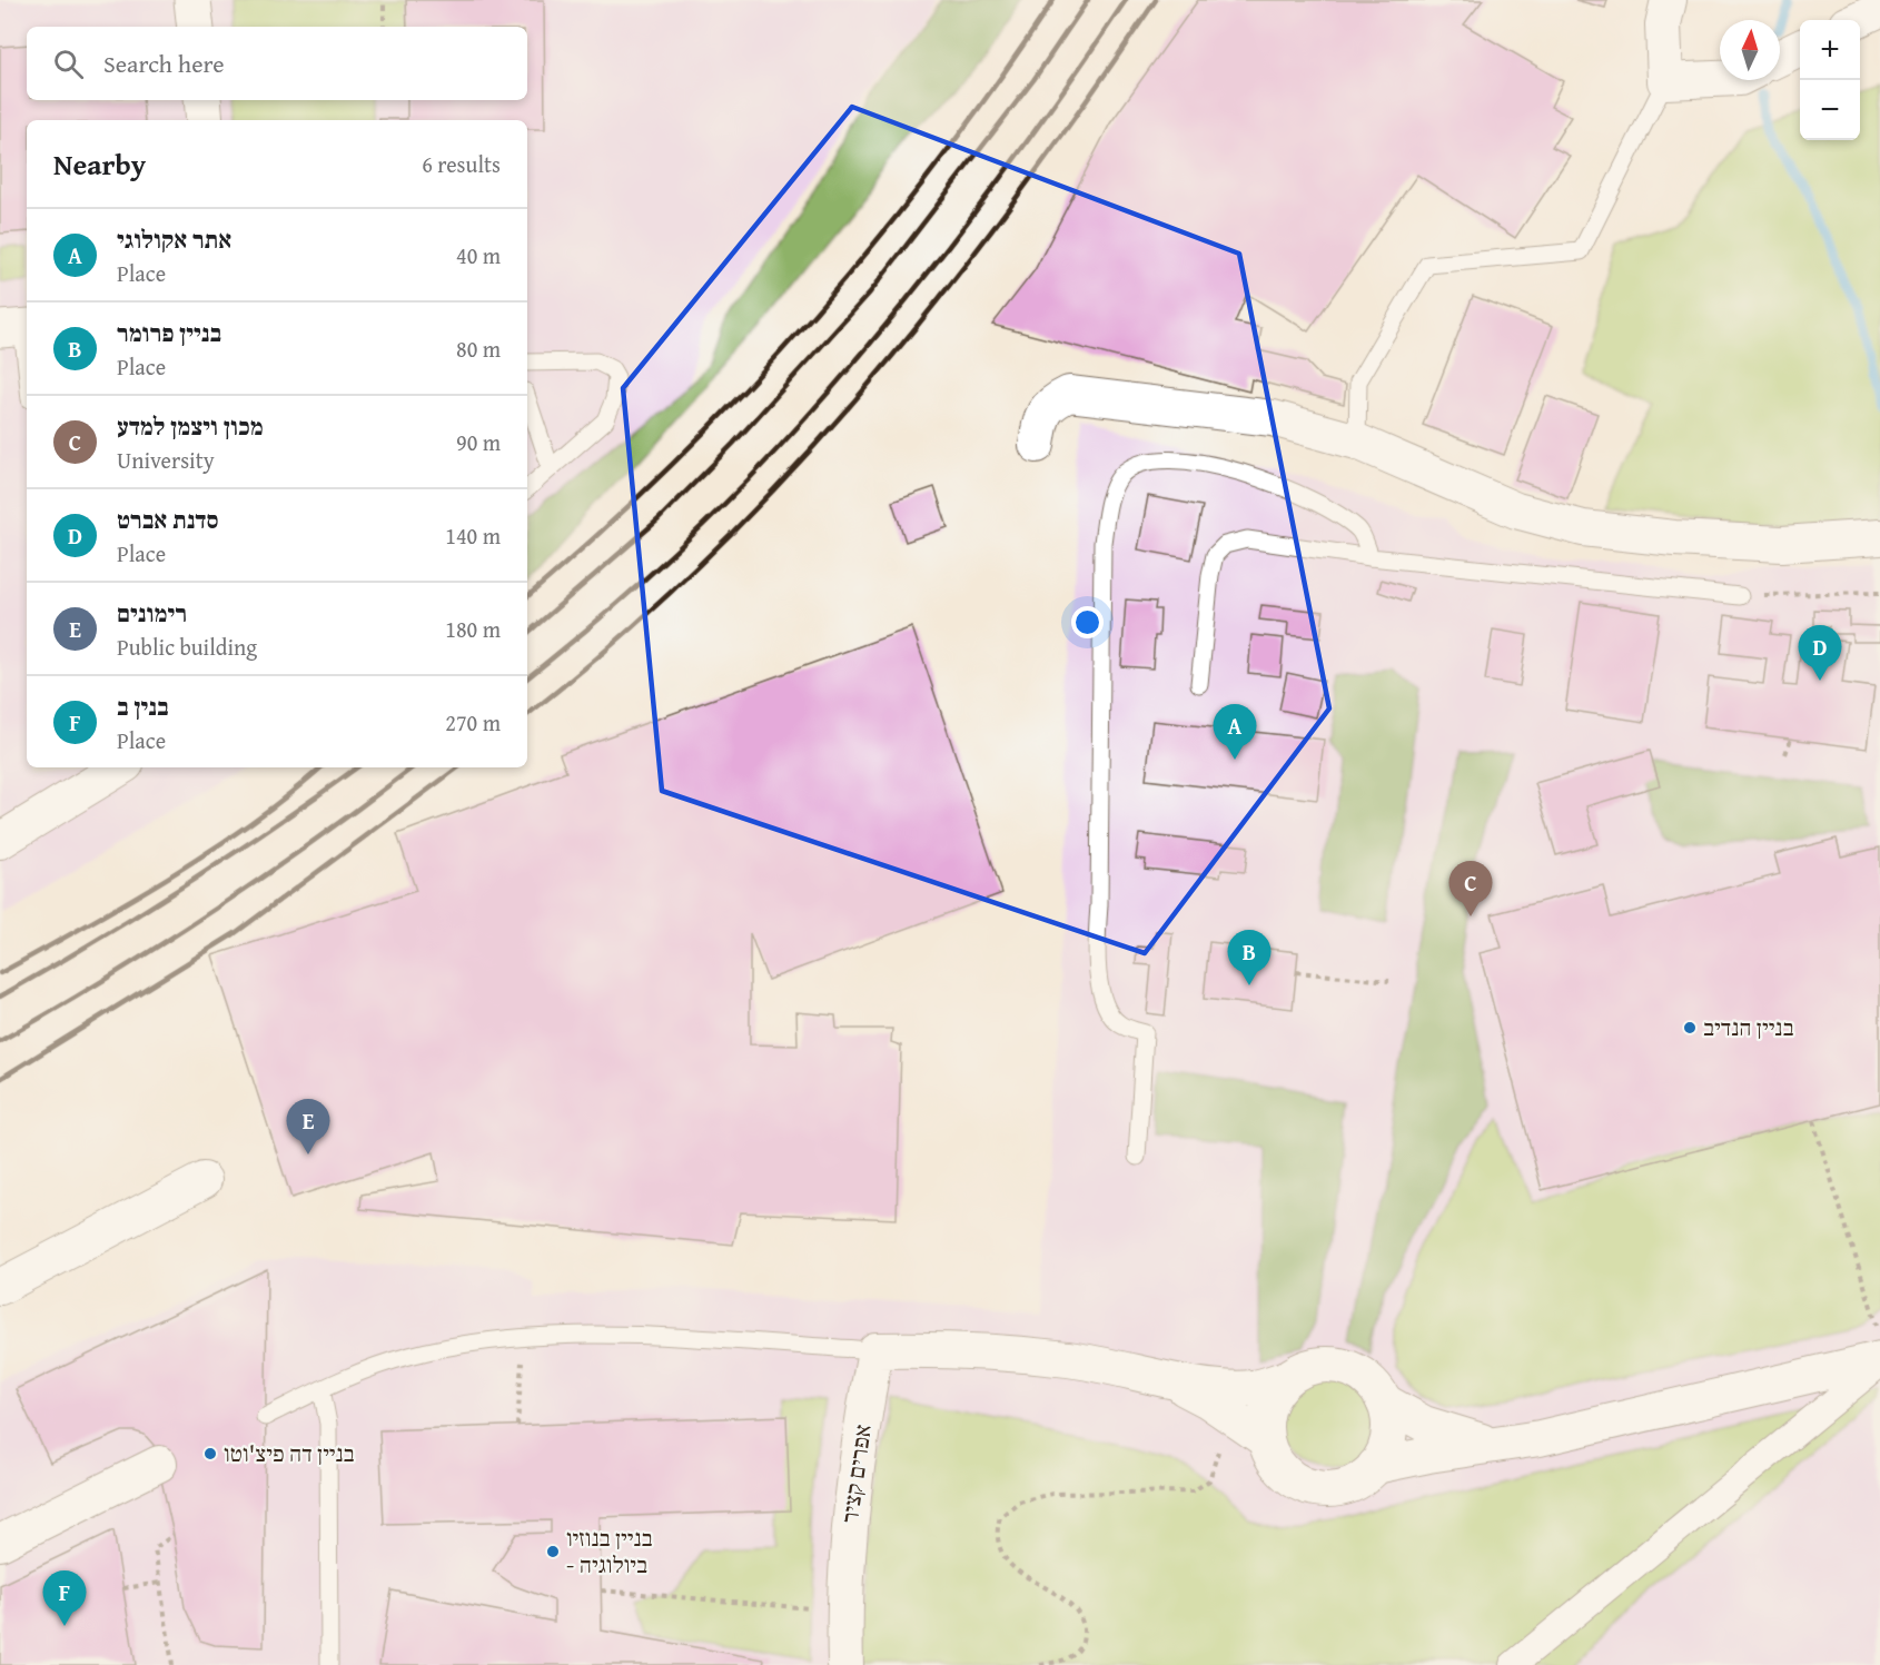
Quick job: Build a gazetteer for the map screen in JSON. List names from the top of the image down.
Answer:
{
  "streets": {
    "street": ["אפרים קציר"]
  },
  "places": ["בניין הנדיב", "בניין דה פיצ'וטו", "בניין בנוזיו - ביולוגיה"],
  "north": "top",
  "page": {
    "map_buttons": ["+", "−"],
    "search": "Search here",
    "heading": ["Nearby", "6 results"],
    "list": [
      {
        "mark": "A",
        "name": "אתר אקולוגי",
        "note": "Place",
        "value": "40 m"
      },
      {
        "mark": "B",
        "name": "בניין פרומר",
        "note": "Place",
        "value": "80 m"
      },
      {
        "mark": "C",
        "name": "מכון ויצמן למדע",
        "note": "University",
        "value": "90 m"
      },
      {
        "mark": "D",
        "name": "סדנת אברט",
        "note": "Place",
        "value": "140 m"
      },
      {
        "mark": "E",
        "name": "רימונים",
        "note": "Public building",
        "value": "180 m"
      },
      {
        "mark": "F",
        "name": "בנין ב",
        "note": "Place",
        "value": "270 m"
      }
    ],
    "pins": [
      "D",
      "A",
      "C",
      "B",
      "E",
      "F"
    ]
  }
}
